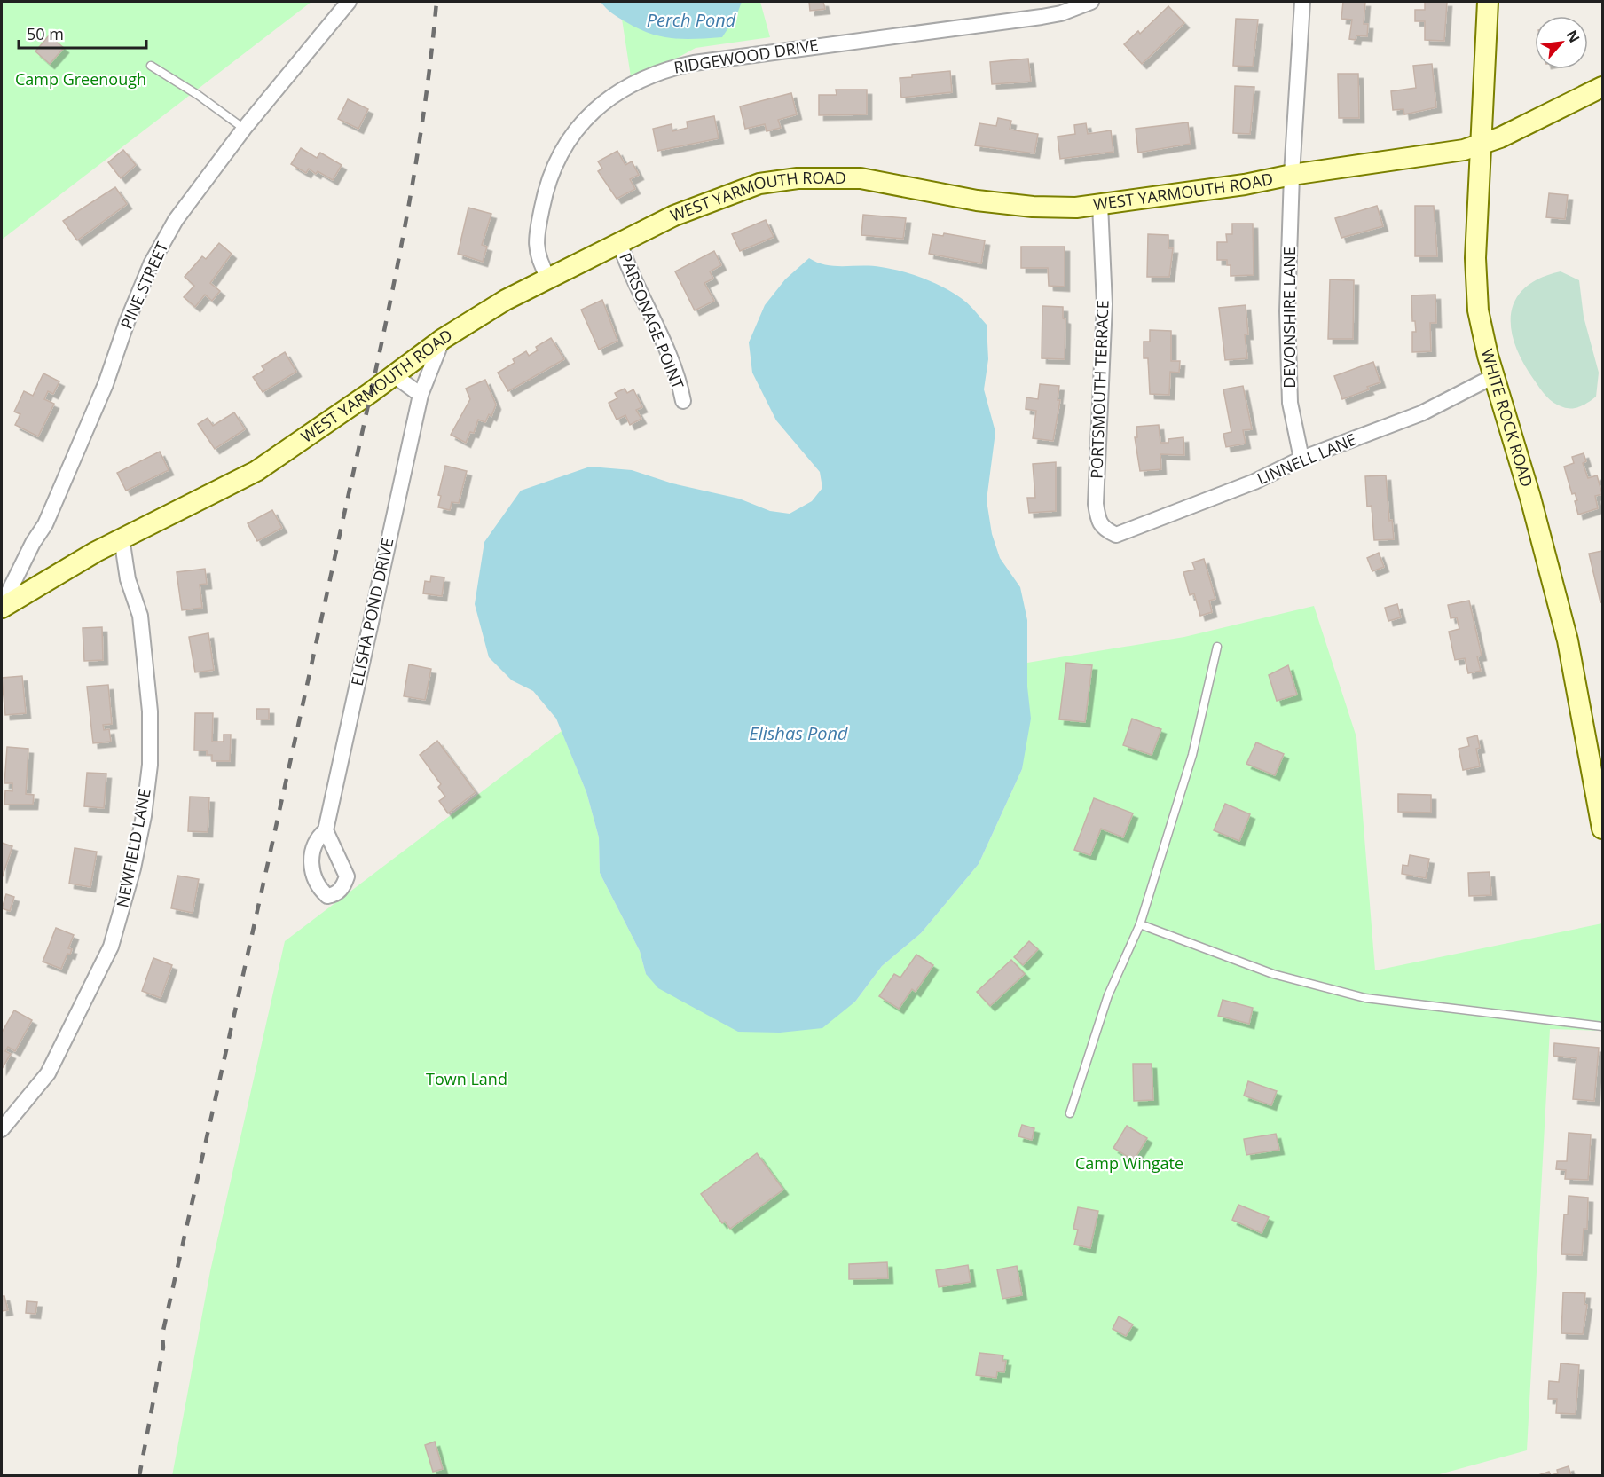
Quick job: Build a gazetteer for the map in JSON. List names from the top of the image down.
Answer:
{
  "streets": {
    "main road": ["WEST YARMOUTH ROAD", "WHITE ROCK ROAD"],
    "street": [
      "RIDGEWOOD DRIVE",
      "PINE STREET",
      "DEVONSHIRE LANE",
      "PARSONAGE POINT",
      "PORTSMOUTH TERRACE",
      "LINNELL LANE",
      "ELISHA POND DRIVE",
      "NEWFIELD LANE"
    ]
  },
  "crossings": [
    ["RIDGEWOOD DRIVE", "WEST YARMOUTH ROAD"],
    ["WEST YARMOUTH ROAD", "PINE STREET"],
    ["WEST YARMOUTH ROAD", "DEVONSHIRE LANE"],
    ["WEST YARMOUTH ROAD", "PARSONAGE POINT"],
    ["WEST YARMOUTH ROAD", "PORTSMOUTH TERRACE"],
    ["WEST YARMOUTH ROAD", "WHITE ROCK ROAD"],
    ["WEST YARMOUTH ROAD", "ELISHA POND DRIVE"],
    ["WEST YARMOUTH ROAD", "NEWFIELD LANE"],
    ["DEVONSHIRE LANE", "LINNELL LANE"],
    ["PORTSMOUTH TERRACE", "LINNELL LANE"],
    ["WHITE ROCK ROAD", "LINNELL LANE"]
  ],
  "water": ["Perch Pond", "Elishas Pond"],
  "parks": ["Camp Greenough", "Town Land", "Camp Wingate"],
  "scale_bar": "50 m",
  "north": "top right"
}
